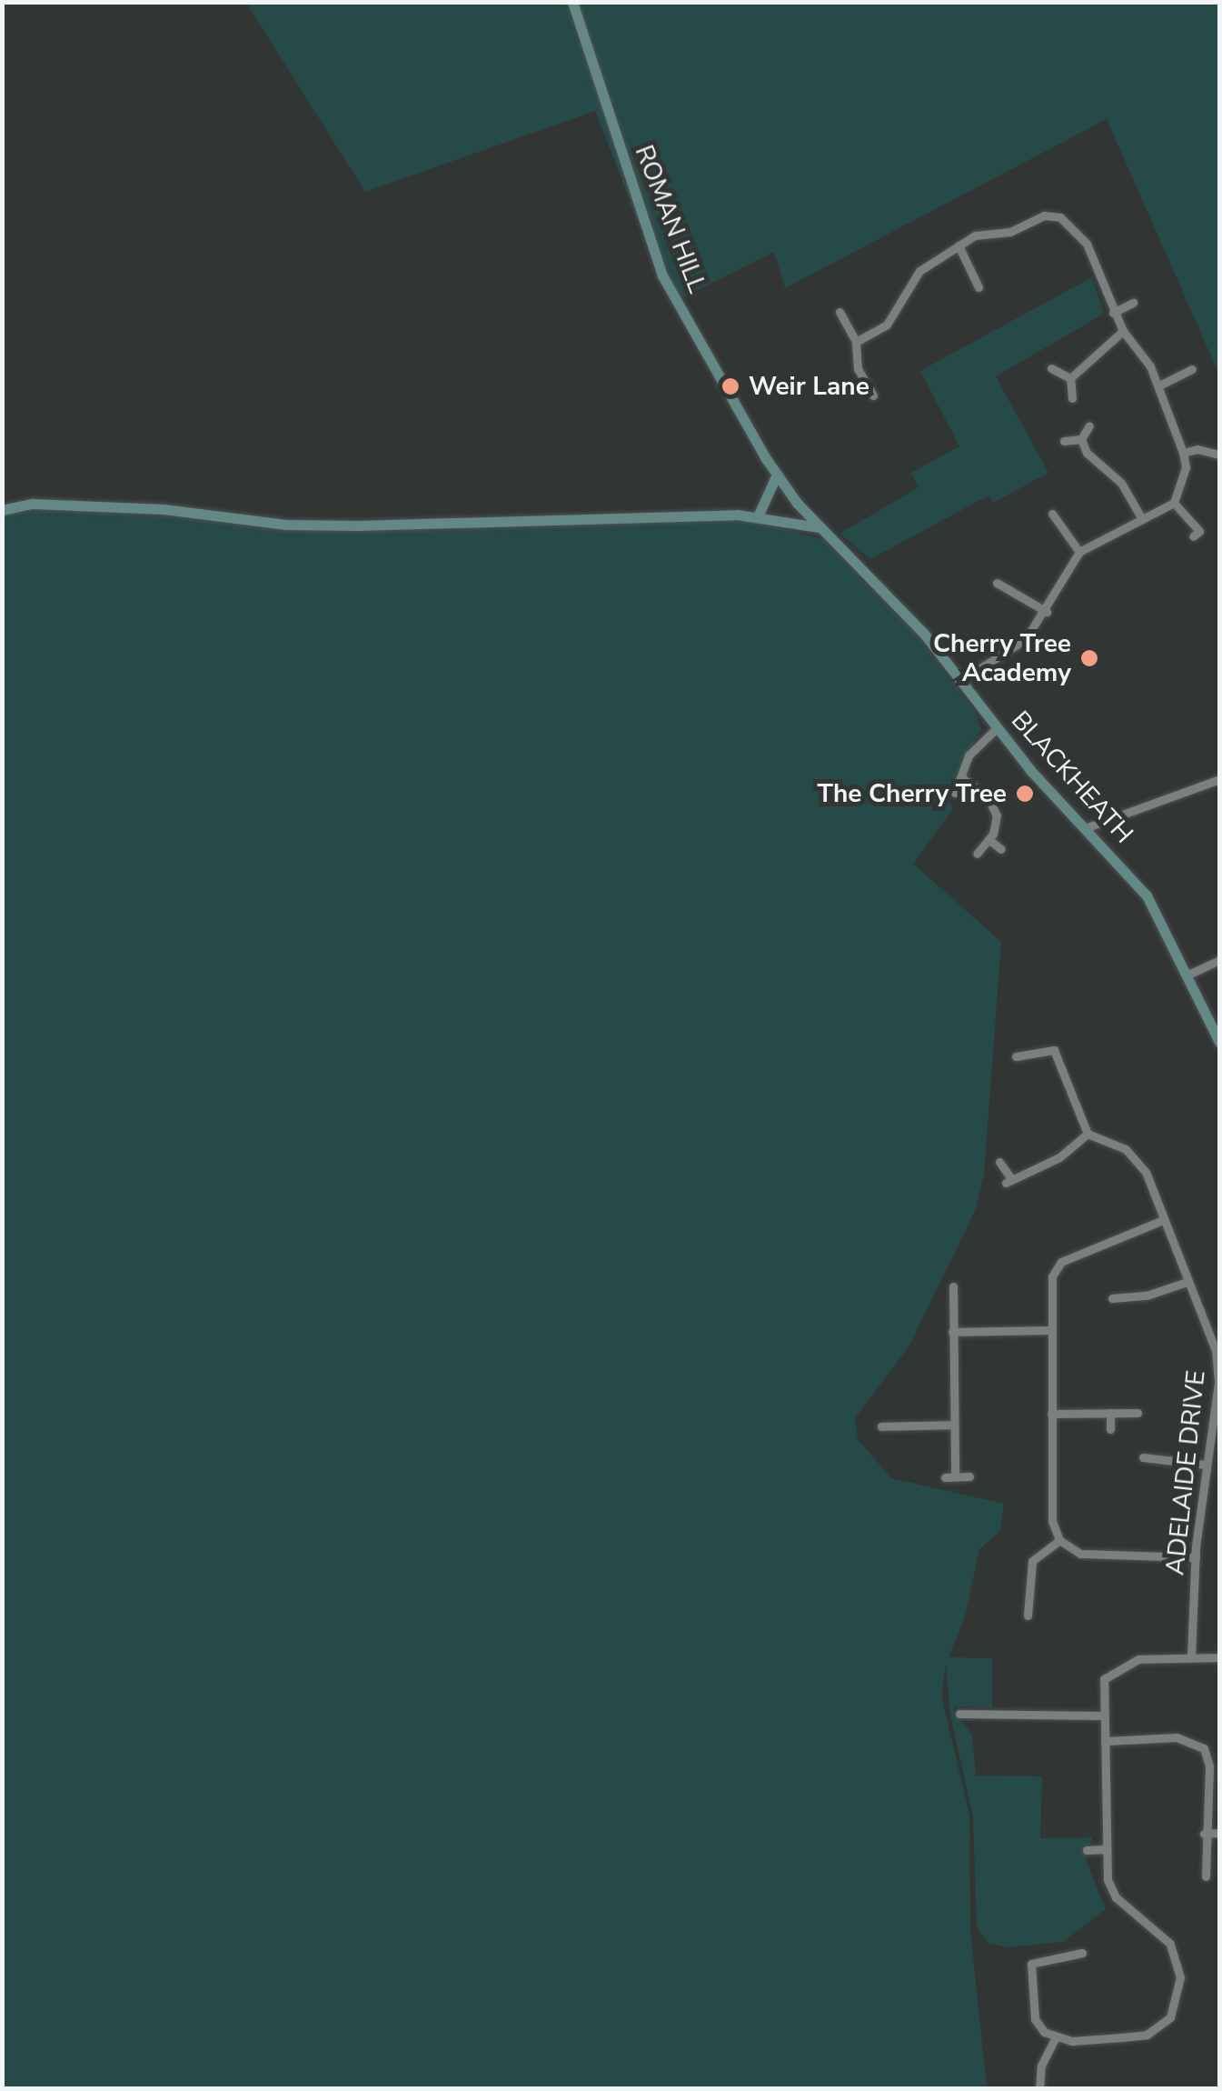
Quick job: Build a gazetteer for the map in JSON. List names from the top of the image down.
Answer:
{
  "streets": {
    "main road": ["ROMAN HILL", "BLACKHEATH"],
    "street": ["ADELAIDE DRIVE"]
  },
  "crossings": [
    ["ROMAN HILL", "BLACKHEATH"]
  ],
  "places": ["Weir Lane", "Cherry Tree Academy", "The Cherry Tree"]
}
